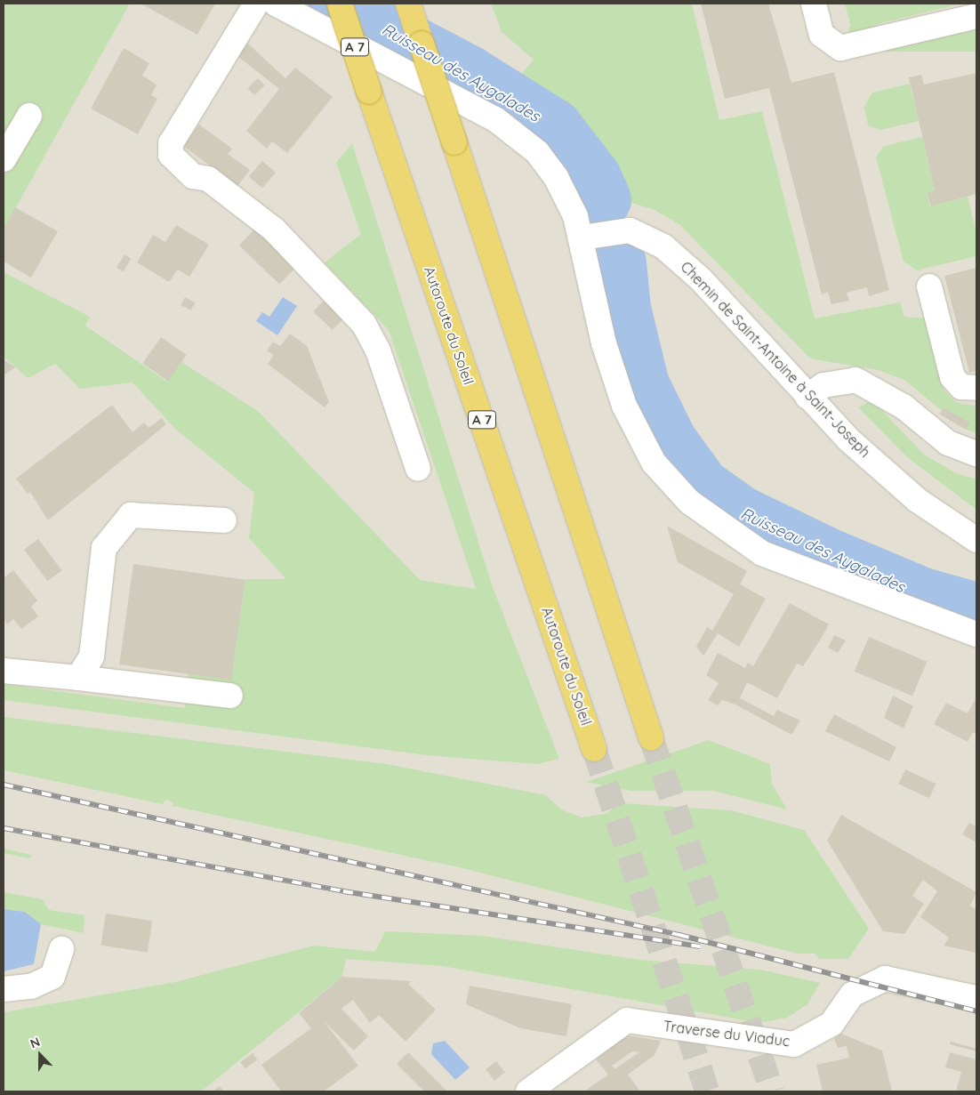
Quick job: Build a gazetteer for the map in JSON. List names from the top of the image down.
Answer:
{
  "streets": {
    "highway": ["A 7", "Autoroute du Soleil"],
    "street": ["Chemin de Saint-Antoine à Saint-Joseph", "Traverse du Viaduc"]
  },
  "water": ["Ruisseau des Aygalades"],
  "north": "top"
}
